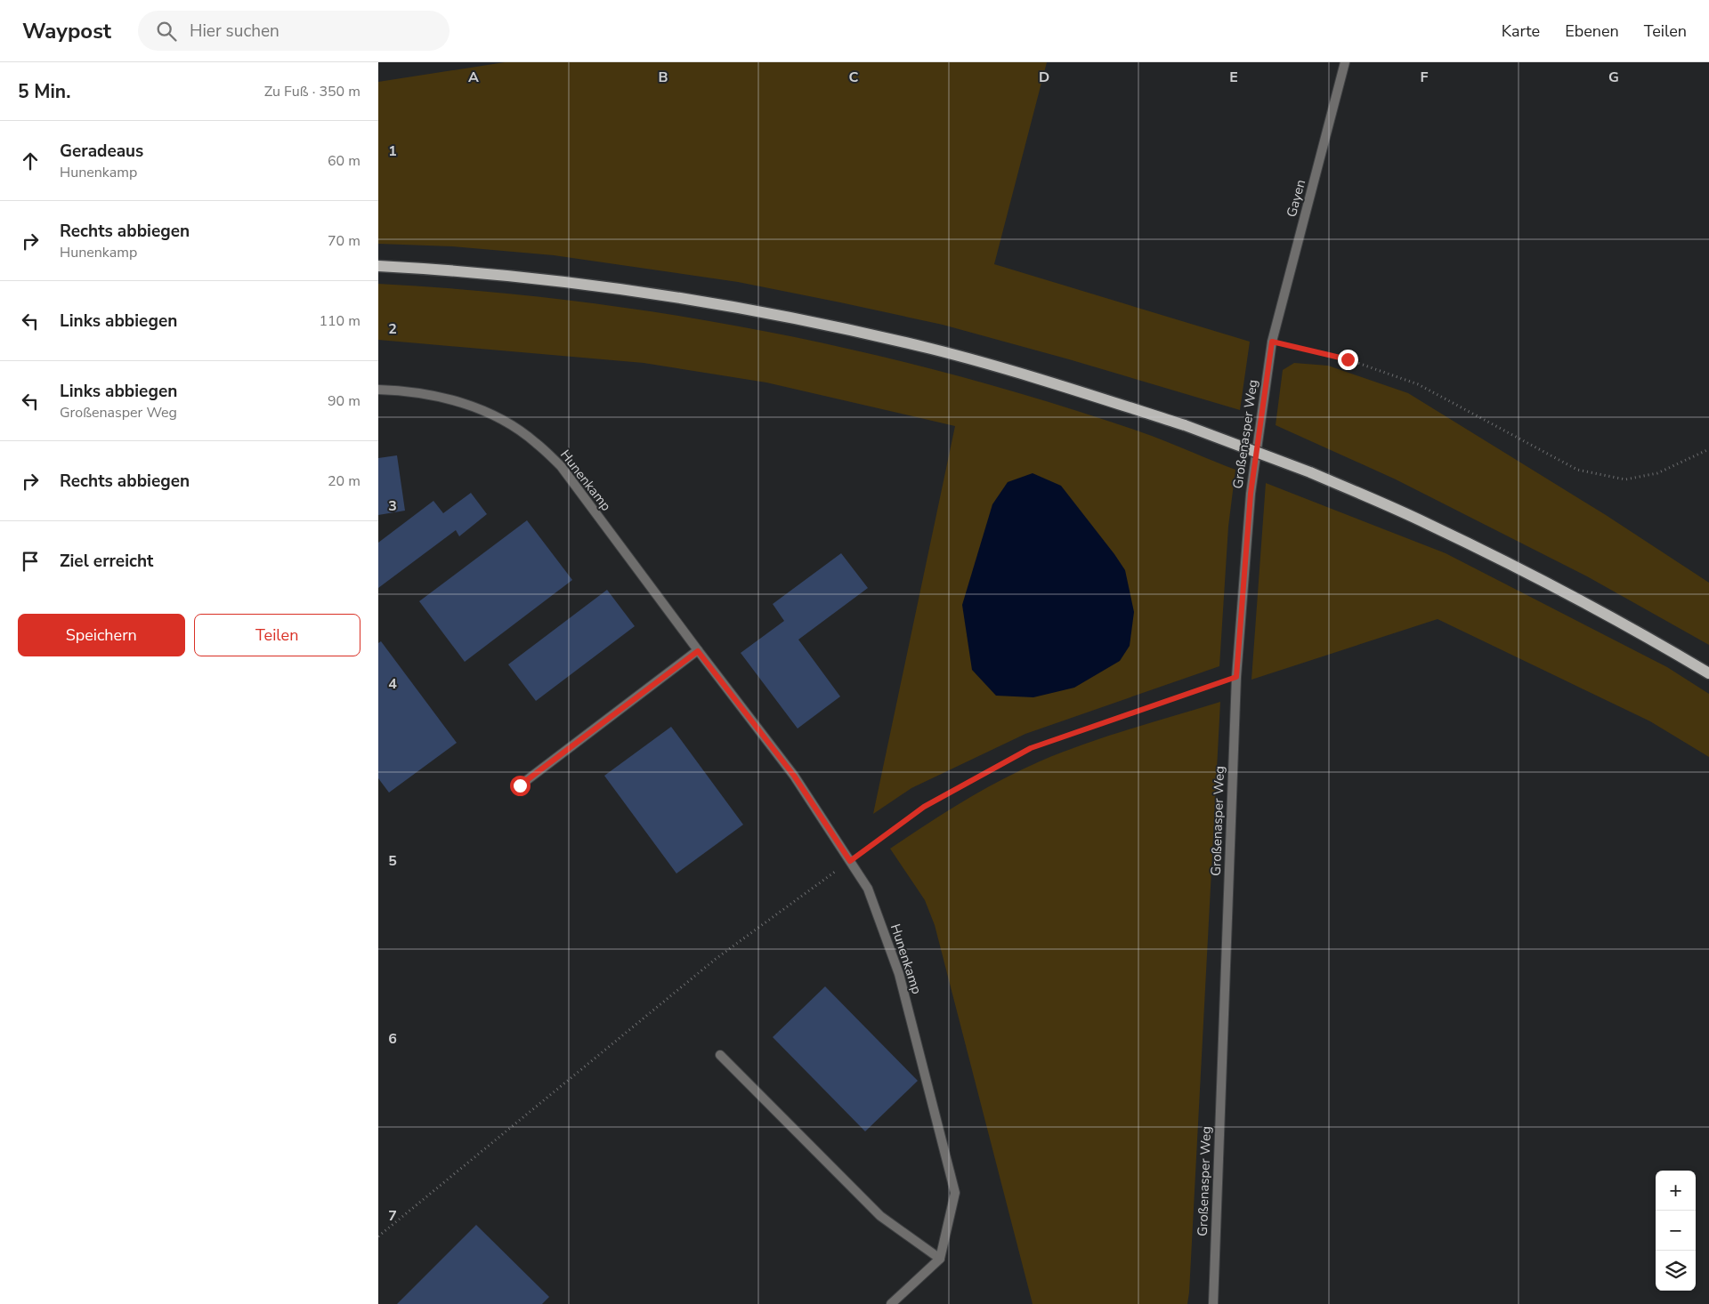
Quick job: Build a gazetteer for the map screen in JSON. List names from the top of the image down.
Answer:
{
  "streets": {
    "street": ["Gayen", "Großenasper Weg", "Hunenkamp"]
  },
  "crossings": [
    ["Gayen", "Großenasper Weg"]
  ],
  "page": {
    "header": "Waypost",
    "search": "Hier suchen",
    "nav": ["Karte", "Ebenen", "Teilen"],
    "heading": ["5 Min.", "Zu Fuß · 350 m"],
    "list": [
      ["Geradeaus", "Hunenkamp", "60 m"],
      ["Rechts abbiegen", "Hunenkamp", "70 m"],
      ["Links abbiegen", "110 m"],
      ["Links abbiegen", "Großenasper Weg", "90 m"],
      ["Rechts abbiegen", "20 m"],
      "Ziel erreicht"
    ],
    "buttons": ["Speichern", "Teilen"],
    "map_buttons": ["+", "−"]
  },
  "grid": {
    "columns": [
      "A",
      "B",
      "C",
      "D",
      "E",
      "F",
      "G"
    ],
    "rows": [
      "1",
      "2",
      "3",
      "4",
      "5",
      "6",
      "7"
    ]
  }
}
